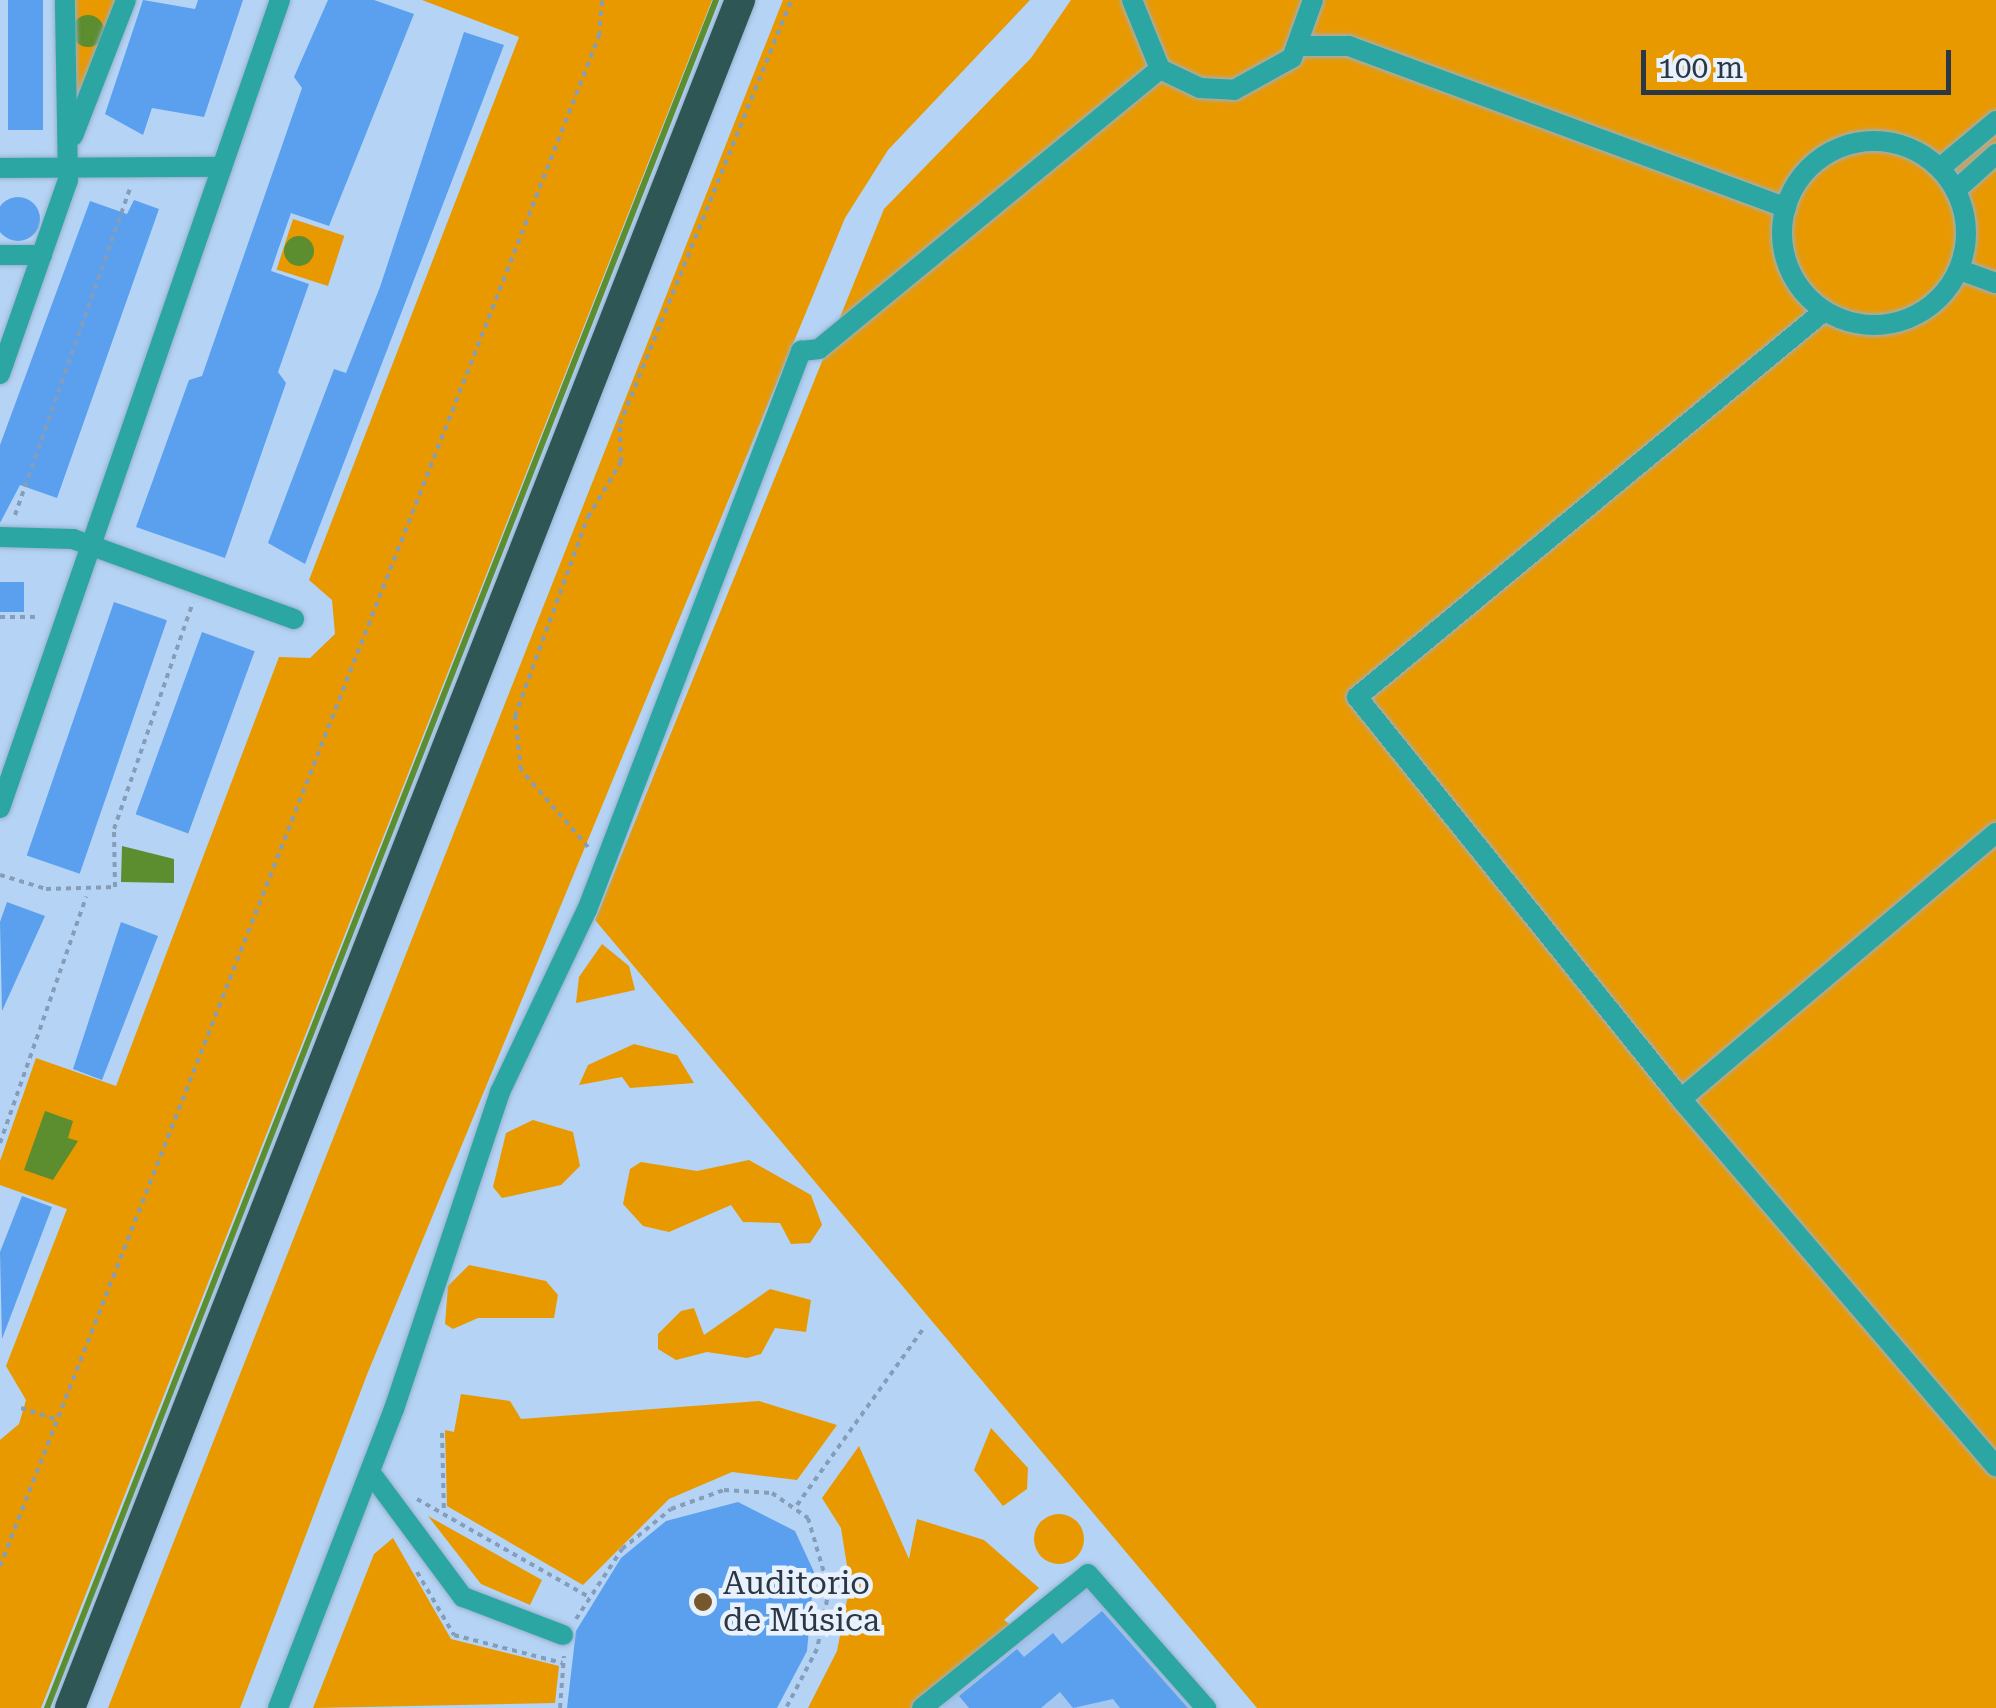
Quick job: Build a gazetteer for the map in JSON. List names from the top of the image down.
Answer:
{
  "places": ["Auditorio de Música"],
  "scale_bar": "100 m"
}
